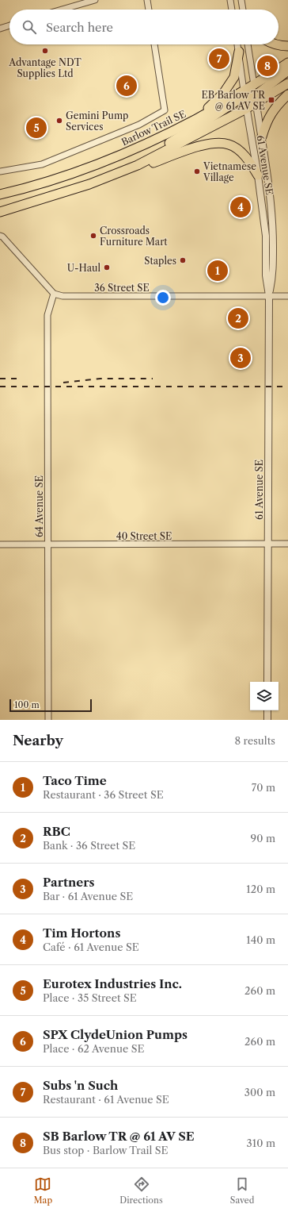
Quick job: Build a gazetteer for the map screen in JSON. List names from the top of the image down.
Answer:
{
  "streets": {
    "main road": ["Barlow Trail SE"],
    "street": [
      "61 Avenue SE",
      "36 Street SE",
      "64 Avenue SE",
      "40 Street SE"
    ]
  },
  "crossings": [
    ["Barlow Trail SE", "61 Avenue SE"],
    ["61 Avenue SE", "36 Street SE"],
    ["61 Avenue SE", "40 Street SE"],
    ["36 Street SE", "64 Avenue SE"],
    ["64 Avenue SE", "40 Street SE"]
  ],
  "places": {
    "other": [
      "Advantage NDT Supplies Ltd",
      "Gemini Pump Services",
      "Vietnamese Village",
      "Crossroads Furniture Mart",
      "Staples",
      "U-Haul"
    ],
    "transit": ["EB Barlow TR @ 61 AV SE"]
  },
  "scale_bar": "100 m",
  "page": {
    "search": "Search here",
    "pins": [
      "7",
      "8",
      "6",
      "5",
      "4",
      "1",
      "2",
      "3"
    ],
    "scale": "100 m",
    "heading": ["Nearby", "8 results"],
    "list": [
      {
        "mark": "1",
        "name": "Taco Time",
        "note": "Restaurant · 36 Street SE",
        "value": "70 m"
      },
      {
        "mark": "2",
        "name": "RBC",
        "note": "Bank · 36 Street SE",
        "value": "90 m"
      },
      {
        "mark": "3",
        "name": "Partners",
        "note": "Bar · 61 Avenue SE",
        "value": "120 m"
      },
      {
        "mark": "4",
        "name": "Tim Hortons",
        "note": "Café · 61 Avenue SE",
        "value": "140 m"
      },
      {
        "mark": "5",
        "name": "Eurotex Industries Inc.",
        "note": "Place · 35 Street SE",
        "value": "260 m"
      },
      {
        "mark": "6",
        "name": "SPX ClydeUnion Pumps",
        "note": "Place · 62 Avenue SE",
        "value": "260 m"
      },
      {
        "mark": "7",
        "name": "Subs 'n Such",
        "note": "Restaurant · 61 Avenue SE",
        "value": "300 m"
      },
      {
        "mark": "8",
        "name": "SB Barlow TR @ 61 AV SE",
        "note": "Bus stop · Barlow Trail SE",
        "value": "310 m"
      }
    ],
    "nav": ["Map", "Directions", "Saved"]
  }
}
